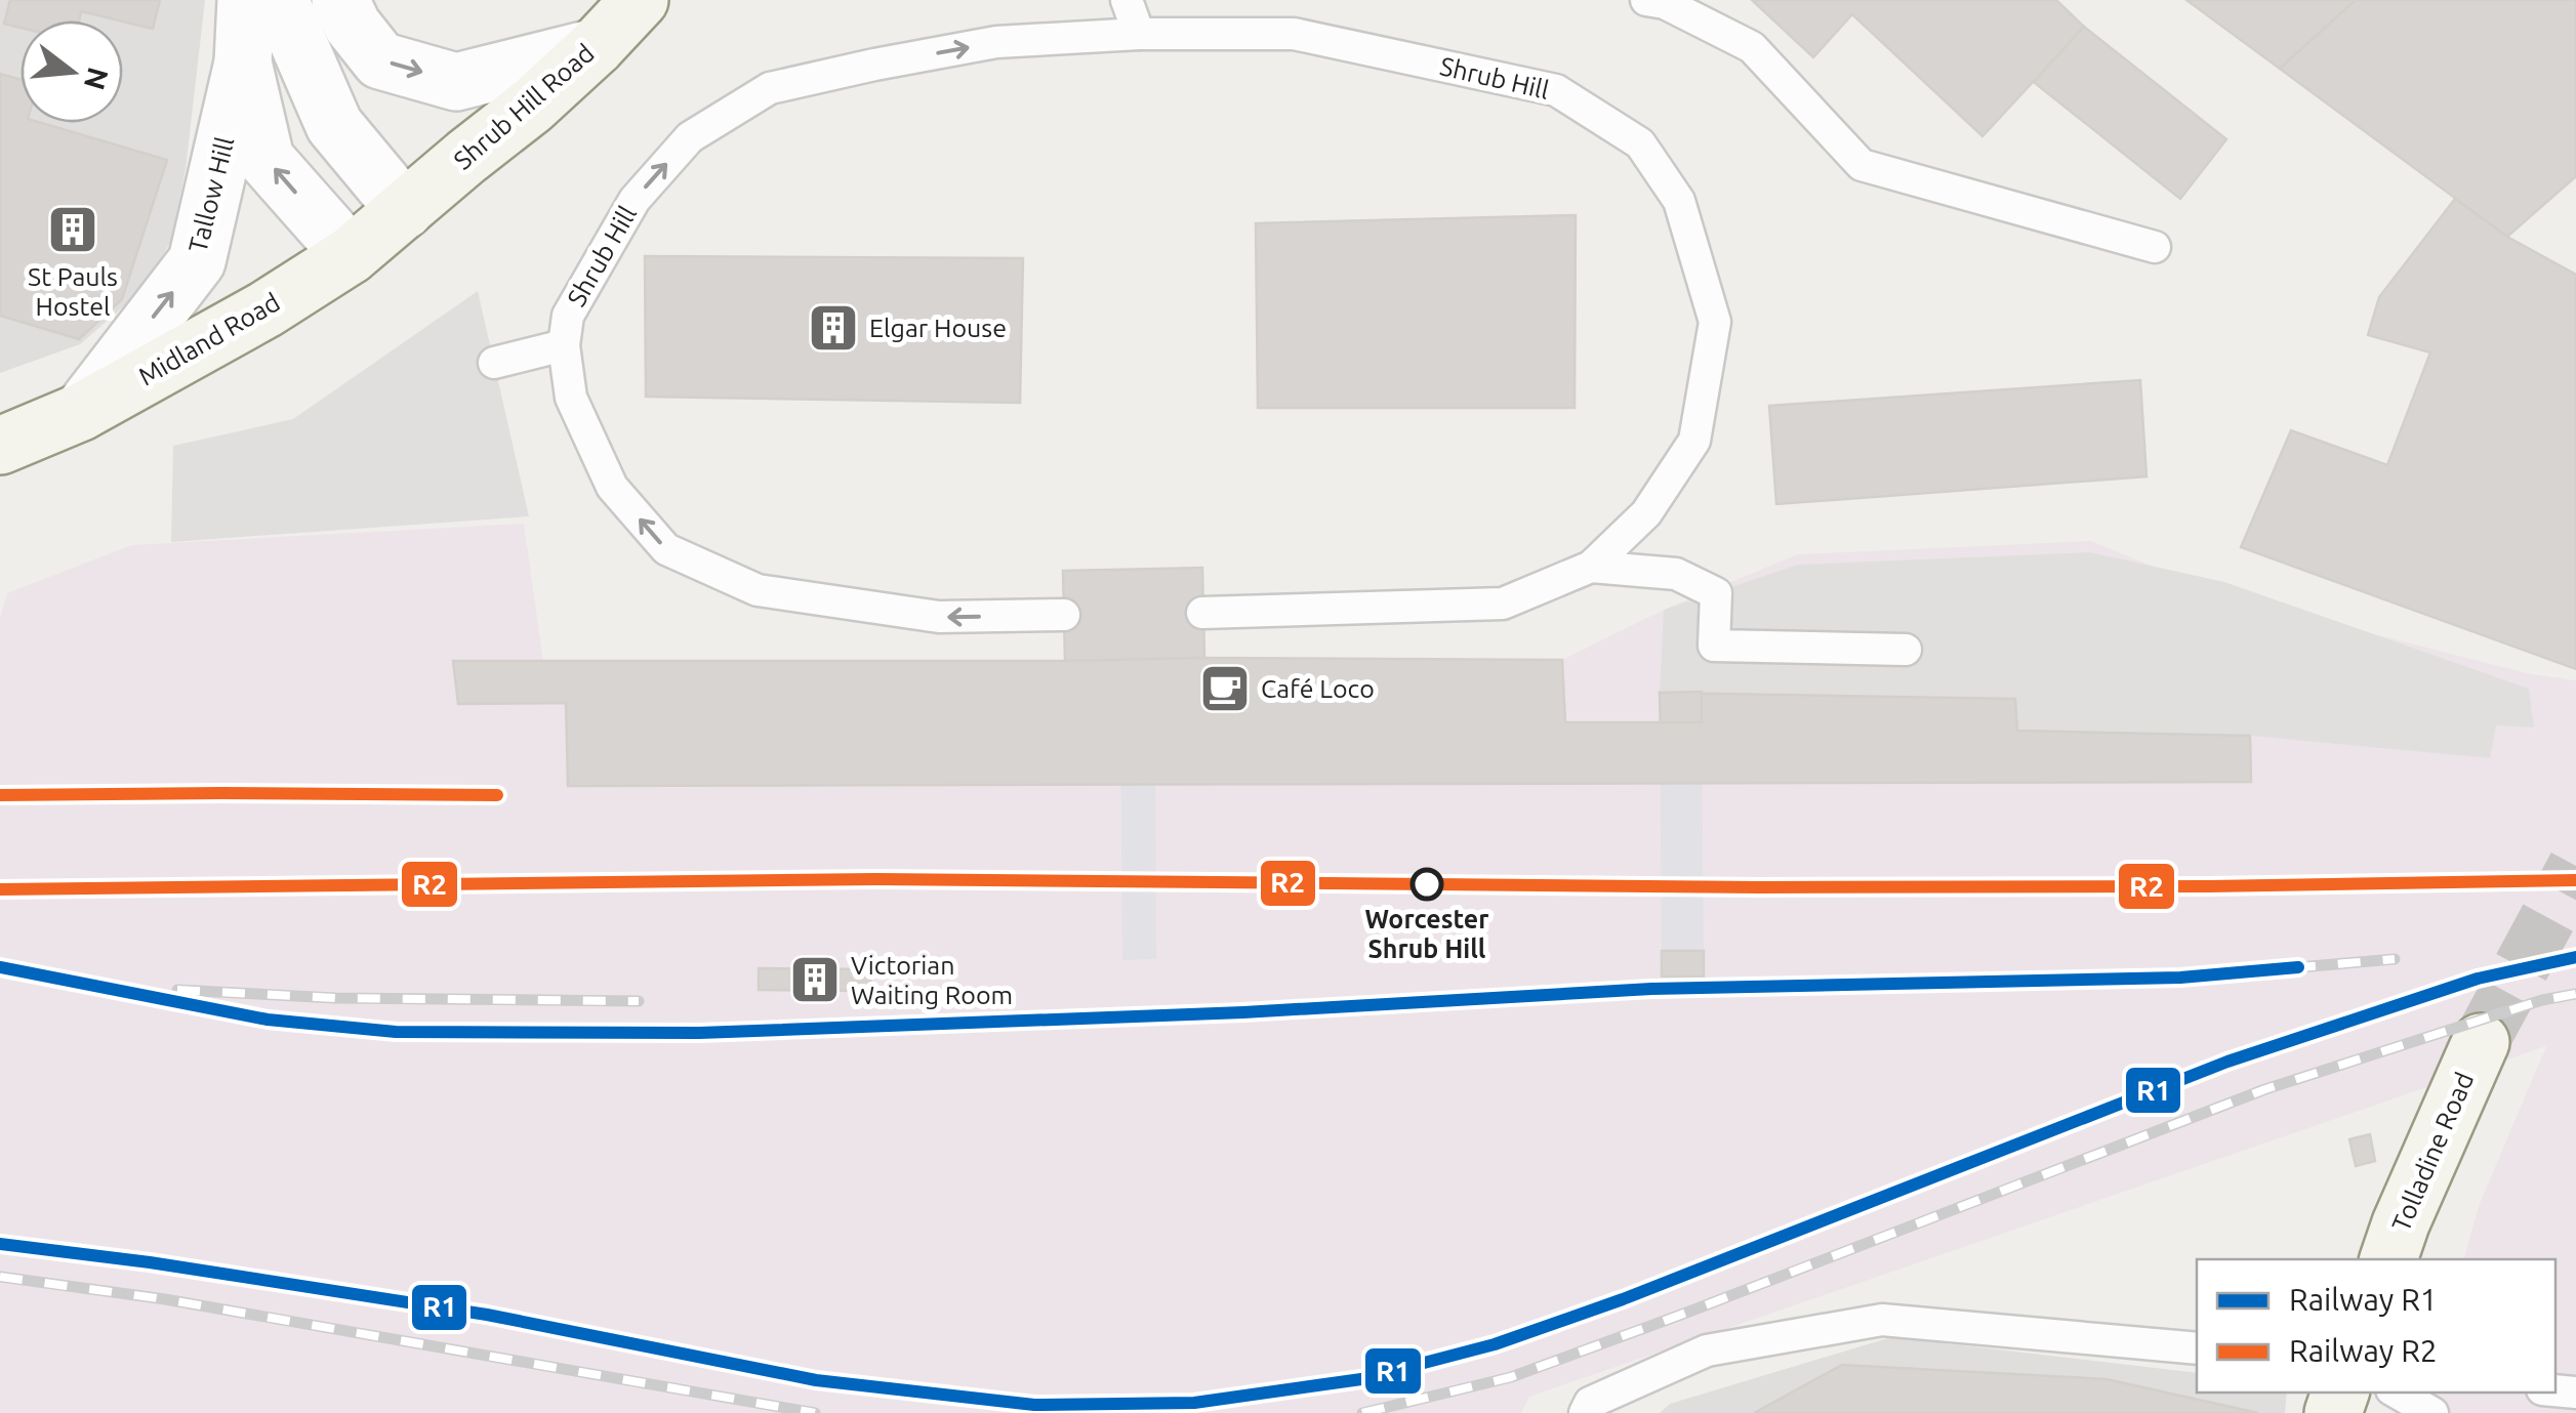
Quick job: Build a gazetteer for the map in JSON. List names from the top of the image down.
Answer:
{
  "streets": {
    "main road": ["Shrub Hill Road", "Midland Road", "Tolladine Road"],
    "street": ["Tallow Hill"],
    "lane": ["Shrub Hill"]
  },
  "crossings": [
    ["Shrub Hill Road", "Midland Road"],
    ["Tallow Hill", "Midland Road"]
  ],
  "one_way": ["Tallow Hill"],
  "places": {
    "building": ["St Pauls Hostel", "Elgar House", "Victorian Waiting Room"],
    "cafe": ["Café Loco"],
    "other": ["Worcester Shrub Hill"]
  },
  "lines": ["rail line R2", "rail line R1"],
  "legend": ["Railway R1", "Railway R2"],
  "north": "right"
}
